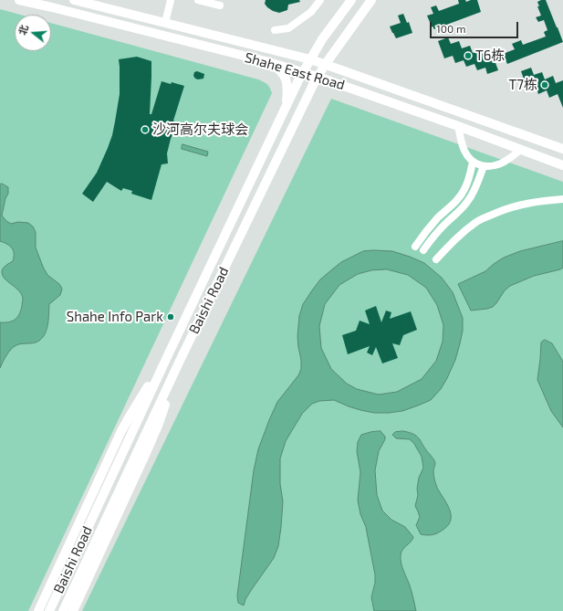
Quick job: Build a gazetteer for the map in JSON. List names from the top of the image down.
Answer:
{
  "streets": {
    "main road": ["Shahe East Road", "Baishi Road"]
  },
  "crossings": [
    ["Shahe East Road", "Baishi Road"]
  ],
  "places": [
    "T6栋",
    "T7栋",
    "沙河高尔夫球会",
    "Shahe Info Park"
  ],
  "scale_bar": "100 m",
  "north": "left"
}
